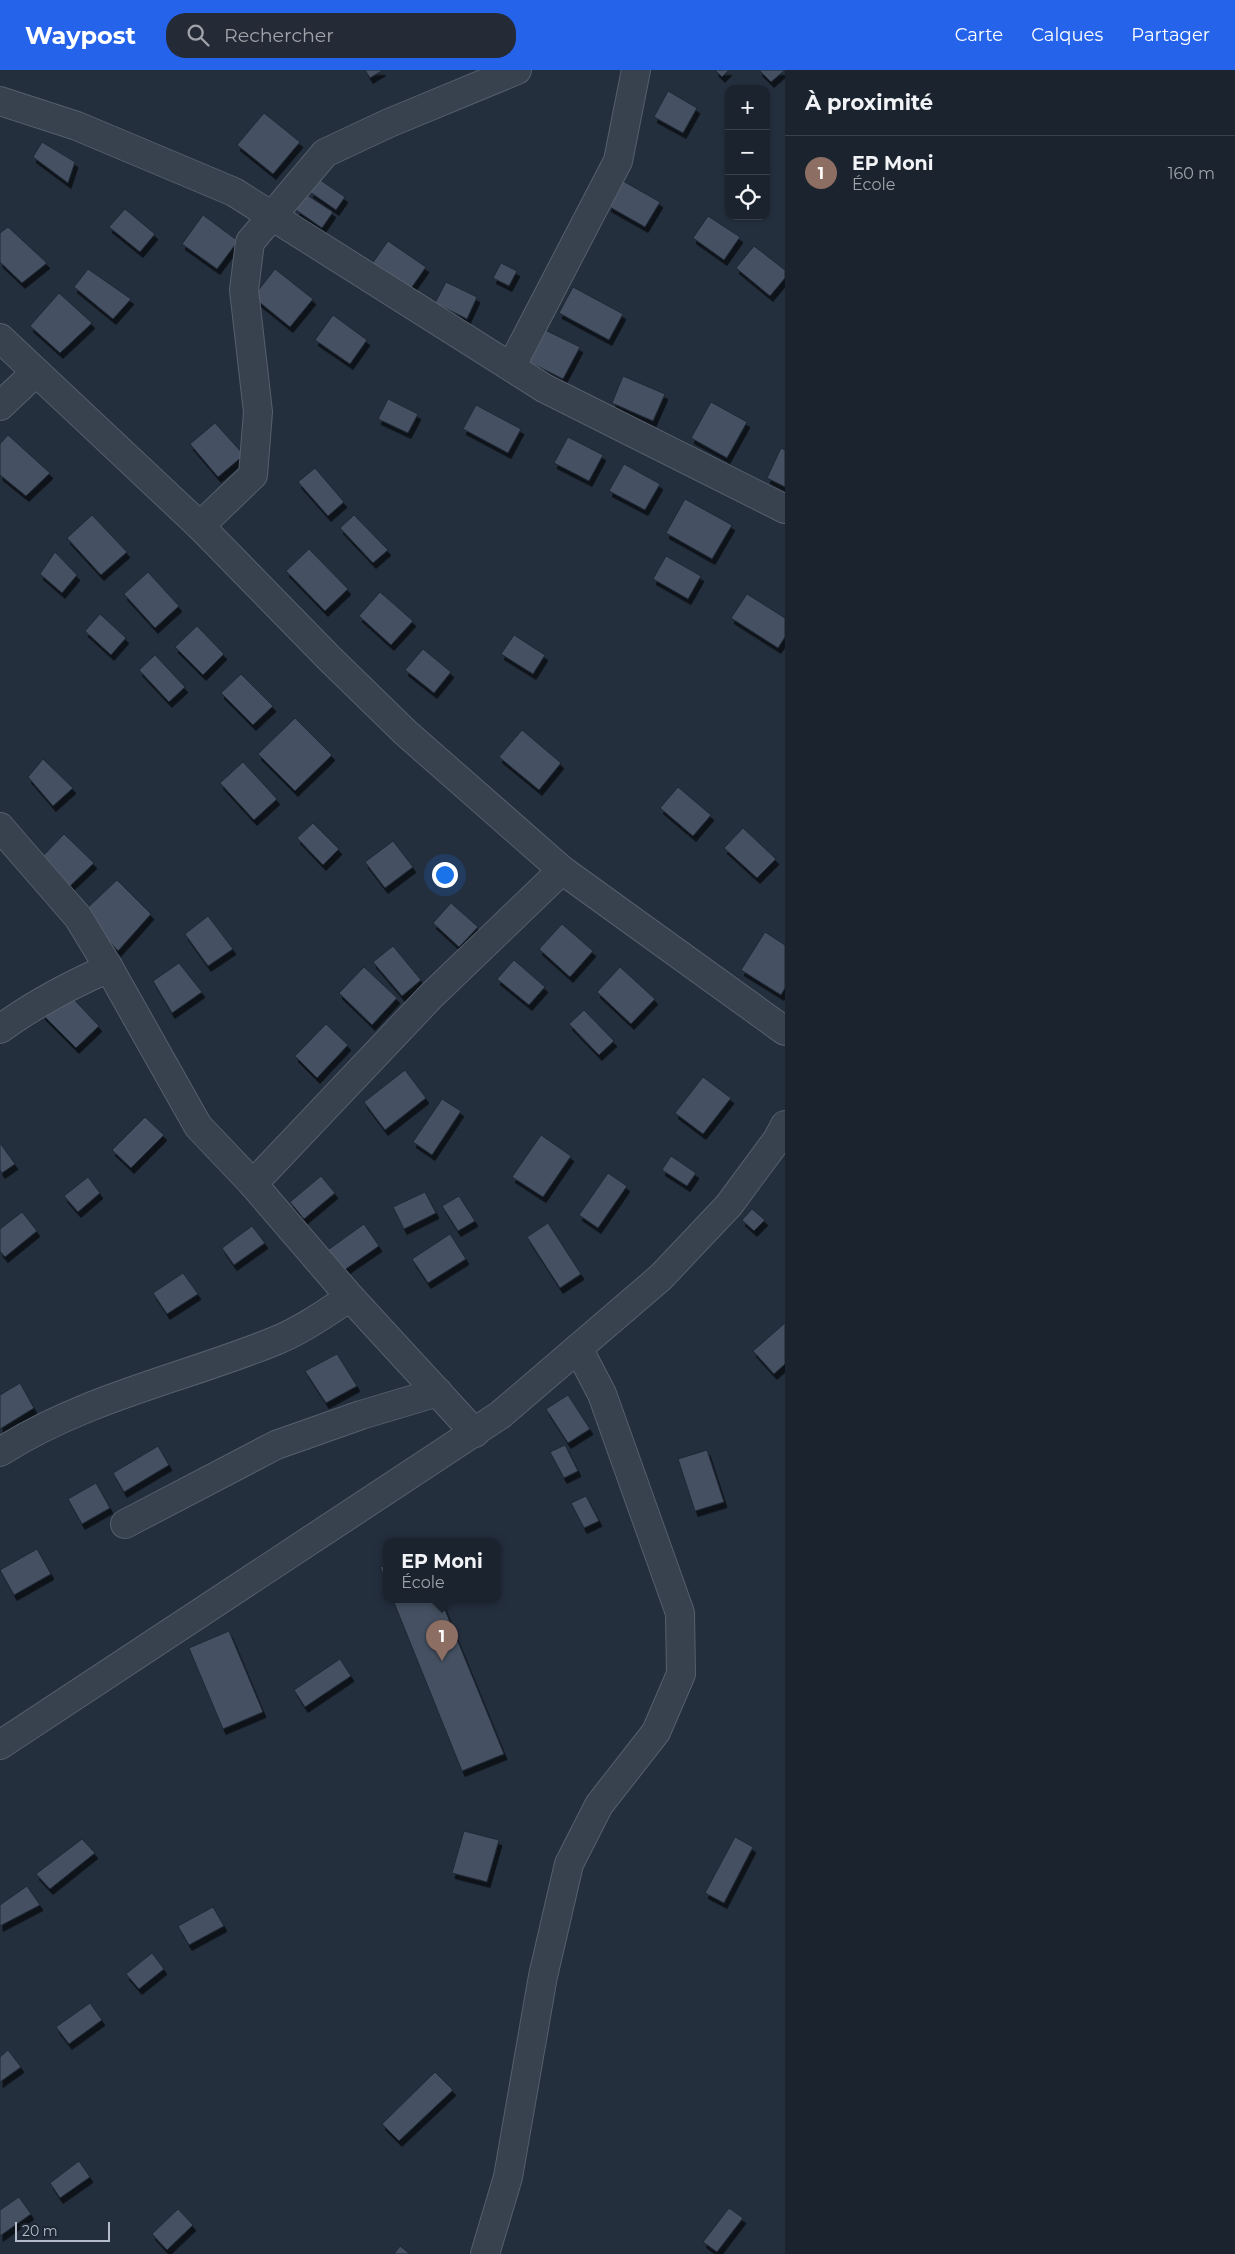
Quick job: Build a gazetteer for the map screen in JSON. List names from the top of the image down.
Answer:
{
  "scale_bar": "20 m",
  "page": {
    "header": "Waypost",
    "search": "Rechercher",
    "nav": ["Carte", "Calques", "Partager"],
    "heading": "À proximité",
    "map_buttons": ["+", "−"],
    "list": [
      {
        "mark": "1",
        "name": "EP Moni",
        "note": "École",
        "value": "160 m"
      }
    ],
    "popup": ["EP Moni", "École"],
    "pins": "1",
    "scale": "20 m"
  }
}
